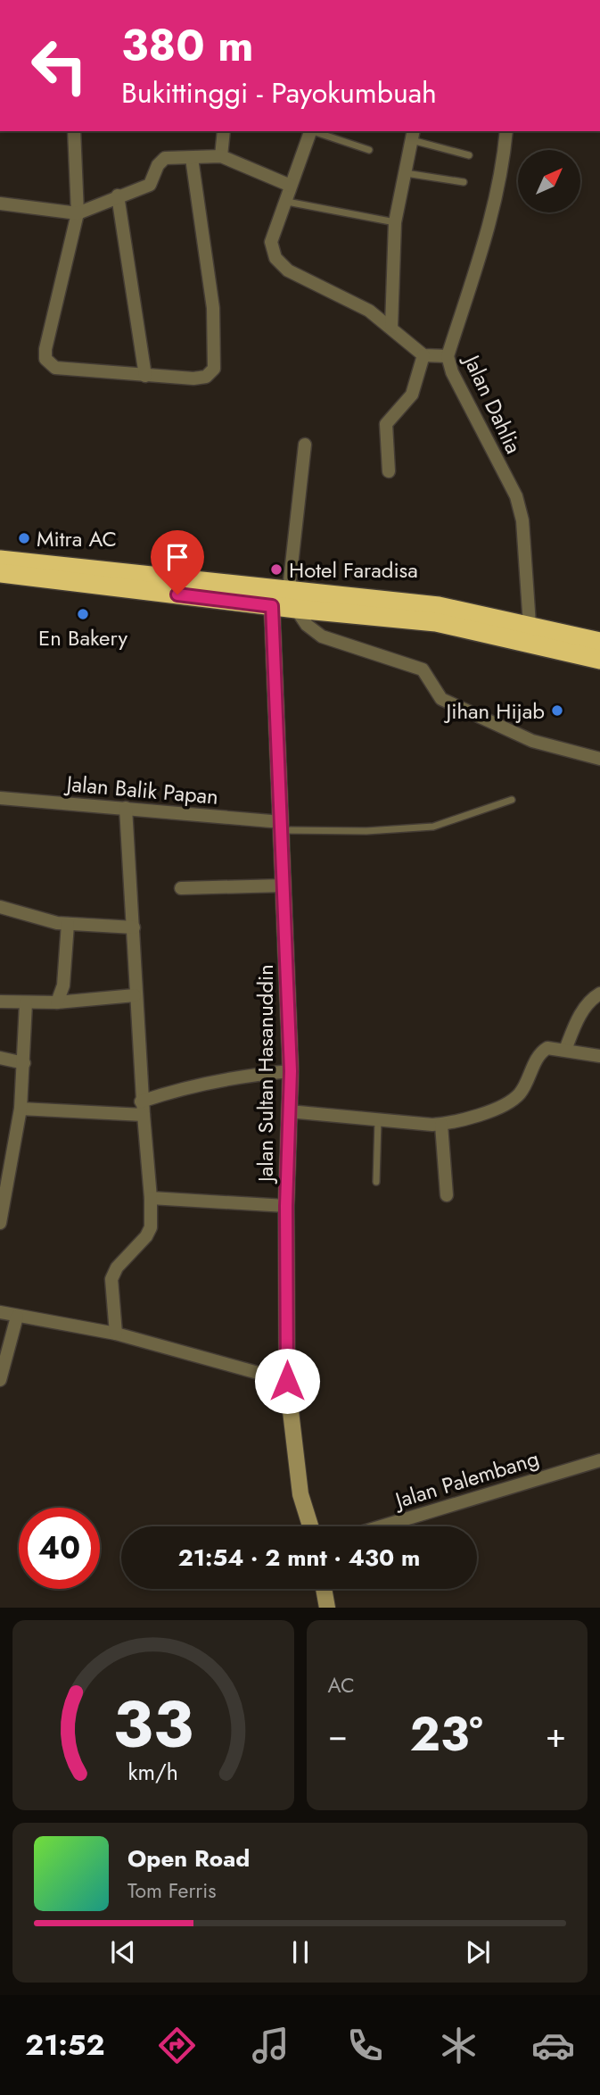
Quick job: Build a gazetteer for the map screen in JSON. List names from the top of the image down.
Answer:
{
  "streets": {
    "street": [
      "Jalan Dahlia",
      "Jalan Balik Papan",
      "Jalan Sultan Hasanuddin",
      "Jalan Palembang"
    ]
  },
  "crossings": [
    ["Jalan Balik Papan", "Jalan Sultan Hasanuddin"]
  ],
  "places": [
    "Mitra AC",
    "Hotel Faradisa",
    "En Bakery",
    "Jihan Hijab"
  ],
  "north": "top right",
  "page": {
    "turn": ["380 m", "Bukittinggi - Payokumbuah"],
    "limit": "40",
    "trip": "21:54 · 2 mnt · 430 m",
    "tile": "AC",
    "heat": ["−", "23°", "+"],
    "song": ["Open Road", "Tom Ferris"],
    "tabs": "21:52",
    "gauge": ["33", "km/h"]
  }
}
